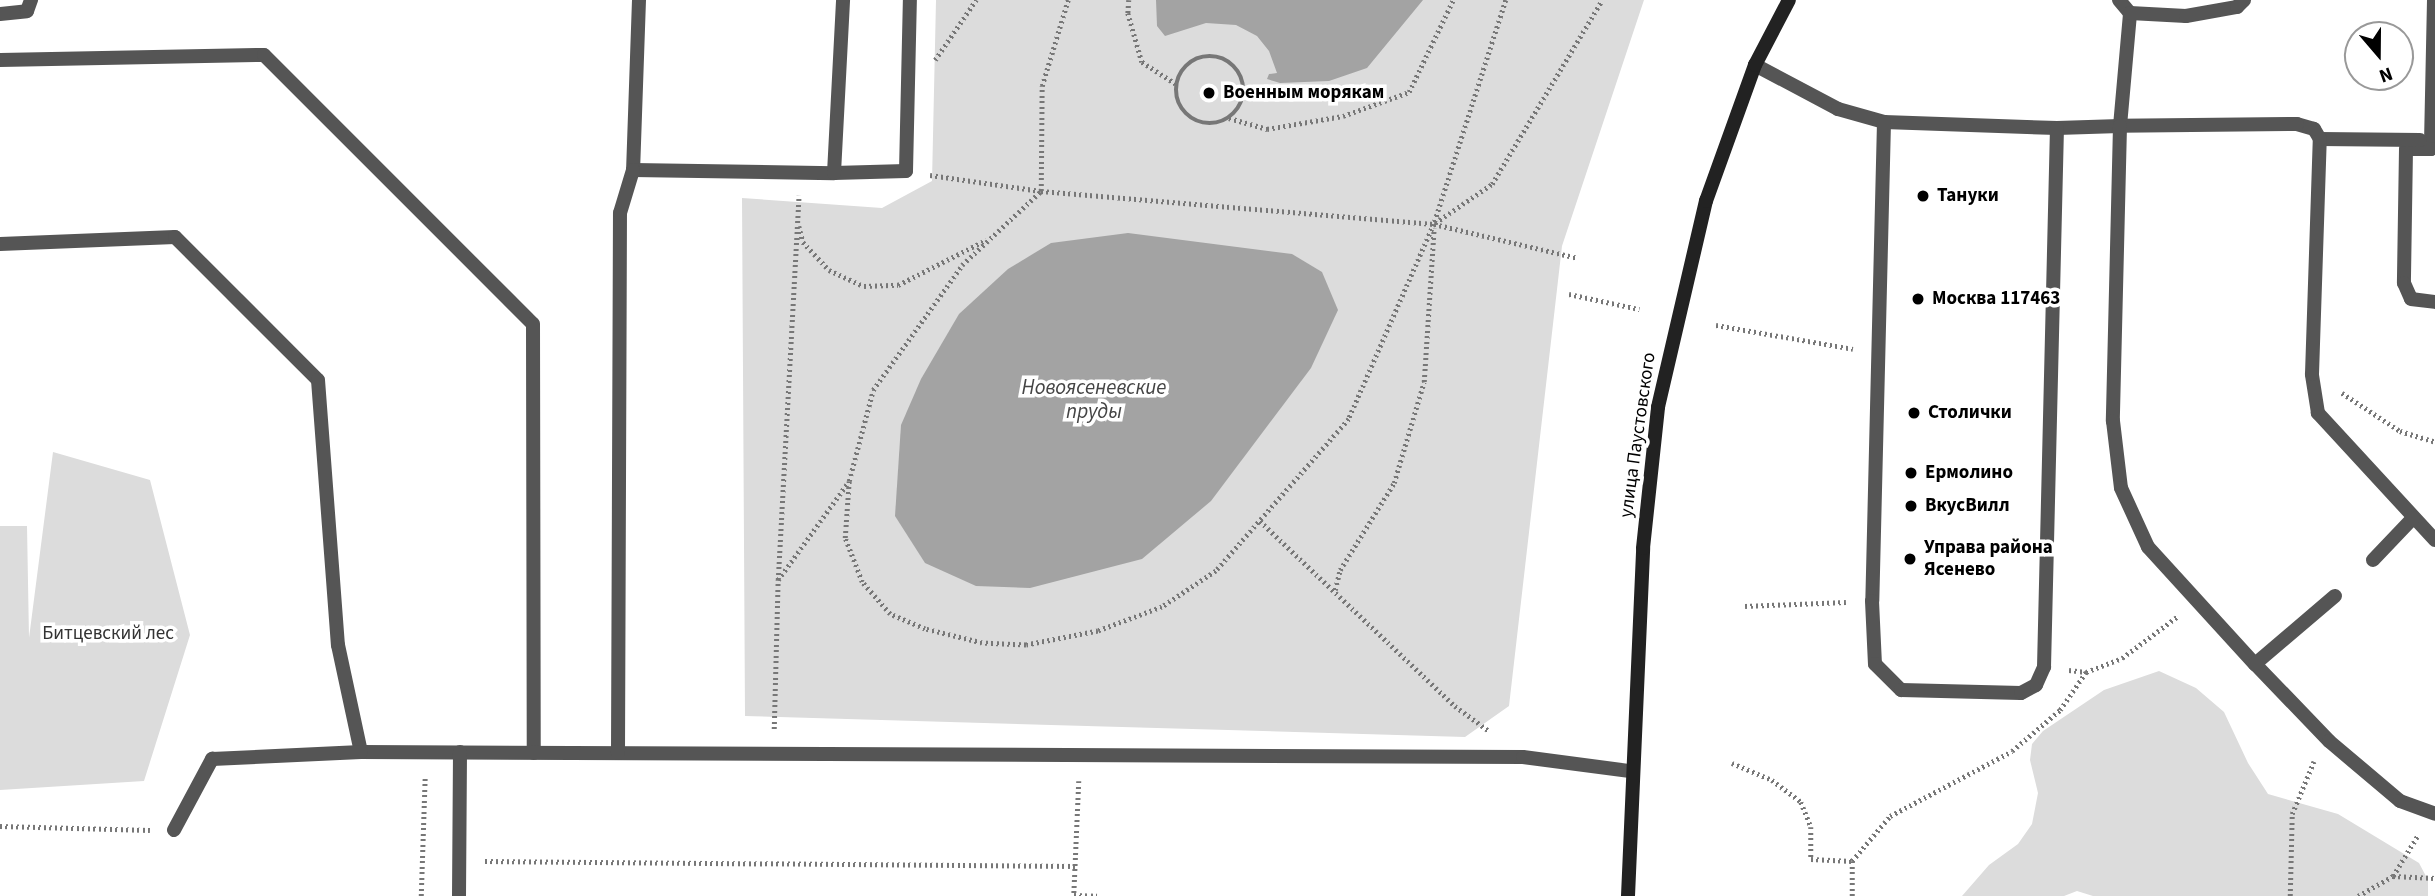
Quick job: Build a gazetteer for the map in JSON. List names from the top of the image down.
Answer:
{
  "streets": {
    "main road": ["улица Паустовского"]
  },
  "water": ["Новоясеневские пруды"],
  "parks": ["Битцевский лес"],
  "places": [
    "Военным морякам",
    "Тануки",
    "Москва 117463",
    "Столички",
    "Ермолино",
    "ВкусВилл",
    "Управа района Ясенево"
  ],
  "north": "bottom"
}
